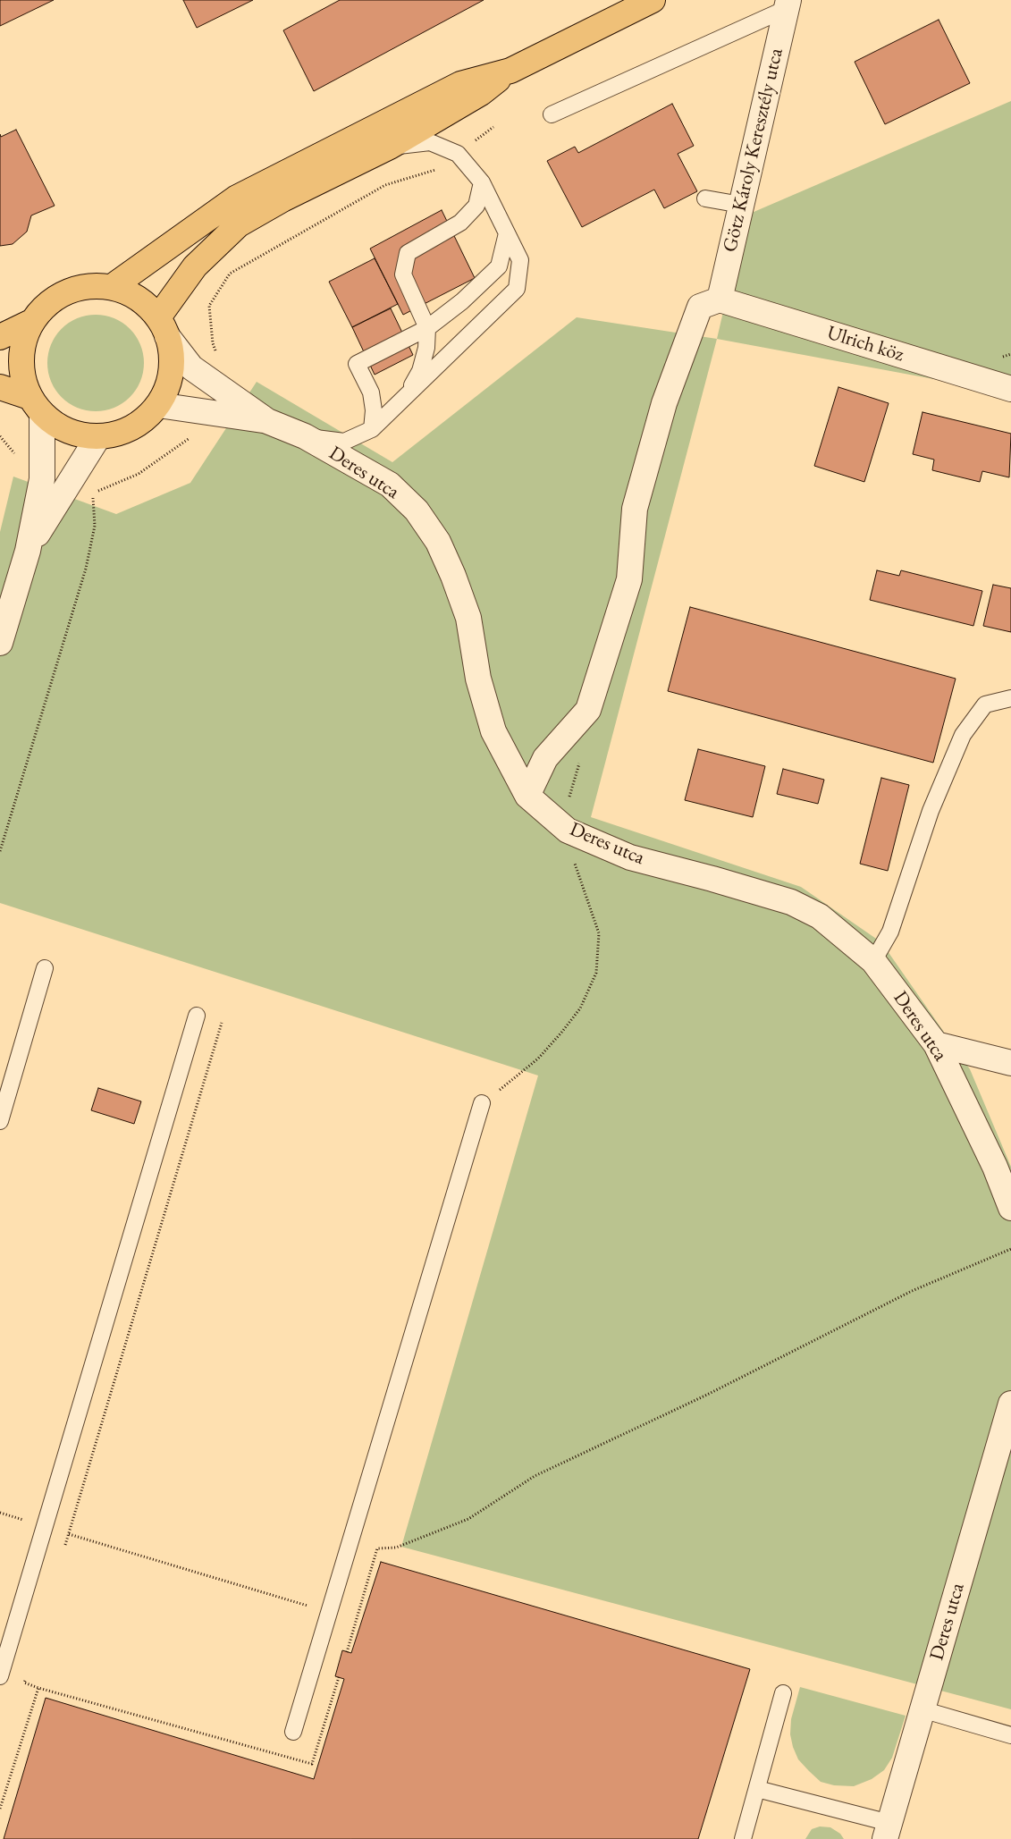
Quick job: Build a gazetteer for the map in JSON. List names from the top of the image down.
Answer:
{
  "streets": {
    "street": ["Götz Károly Keresztély utca", "Ulrich köz", "Deres utca"]
  },
  "crossings": [
    ["Götz Károly Keresztély utca", "Ulrich köz"]
  ]
}
